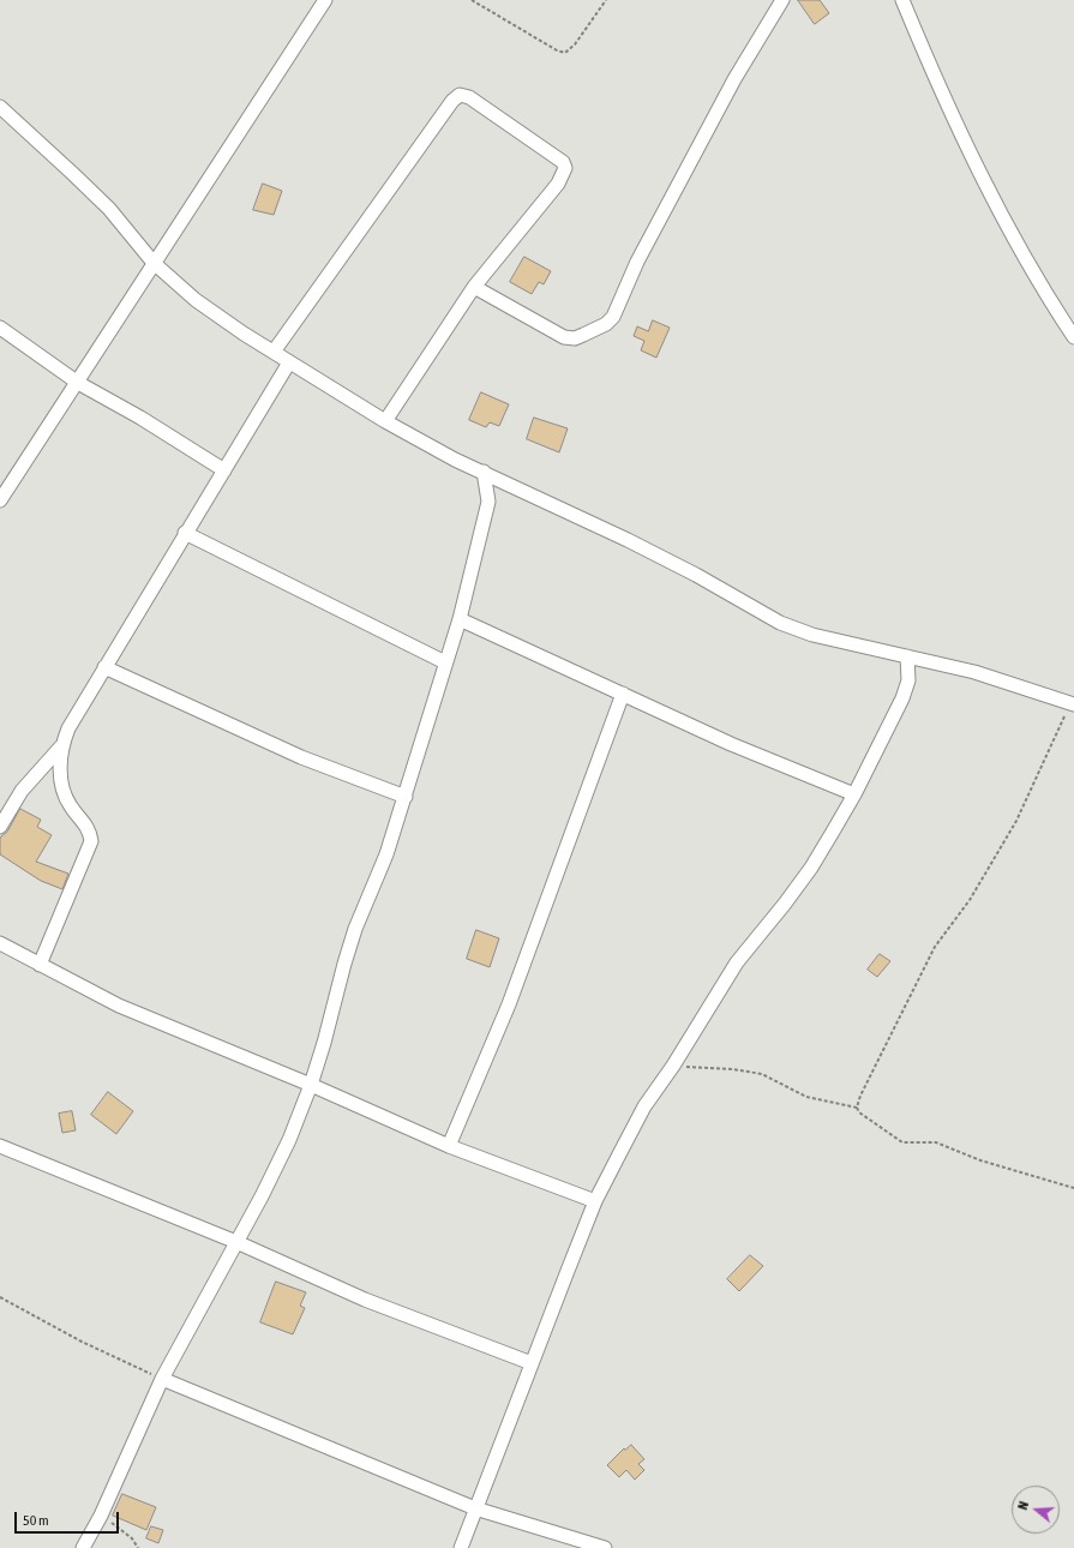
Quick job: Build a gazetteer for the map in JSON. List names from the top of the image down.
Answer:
{
  "scale_bar": "50 m",
  "north": "left"
}
